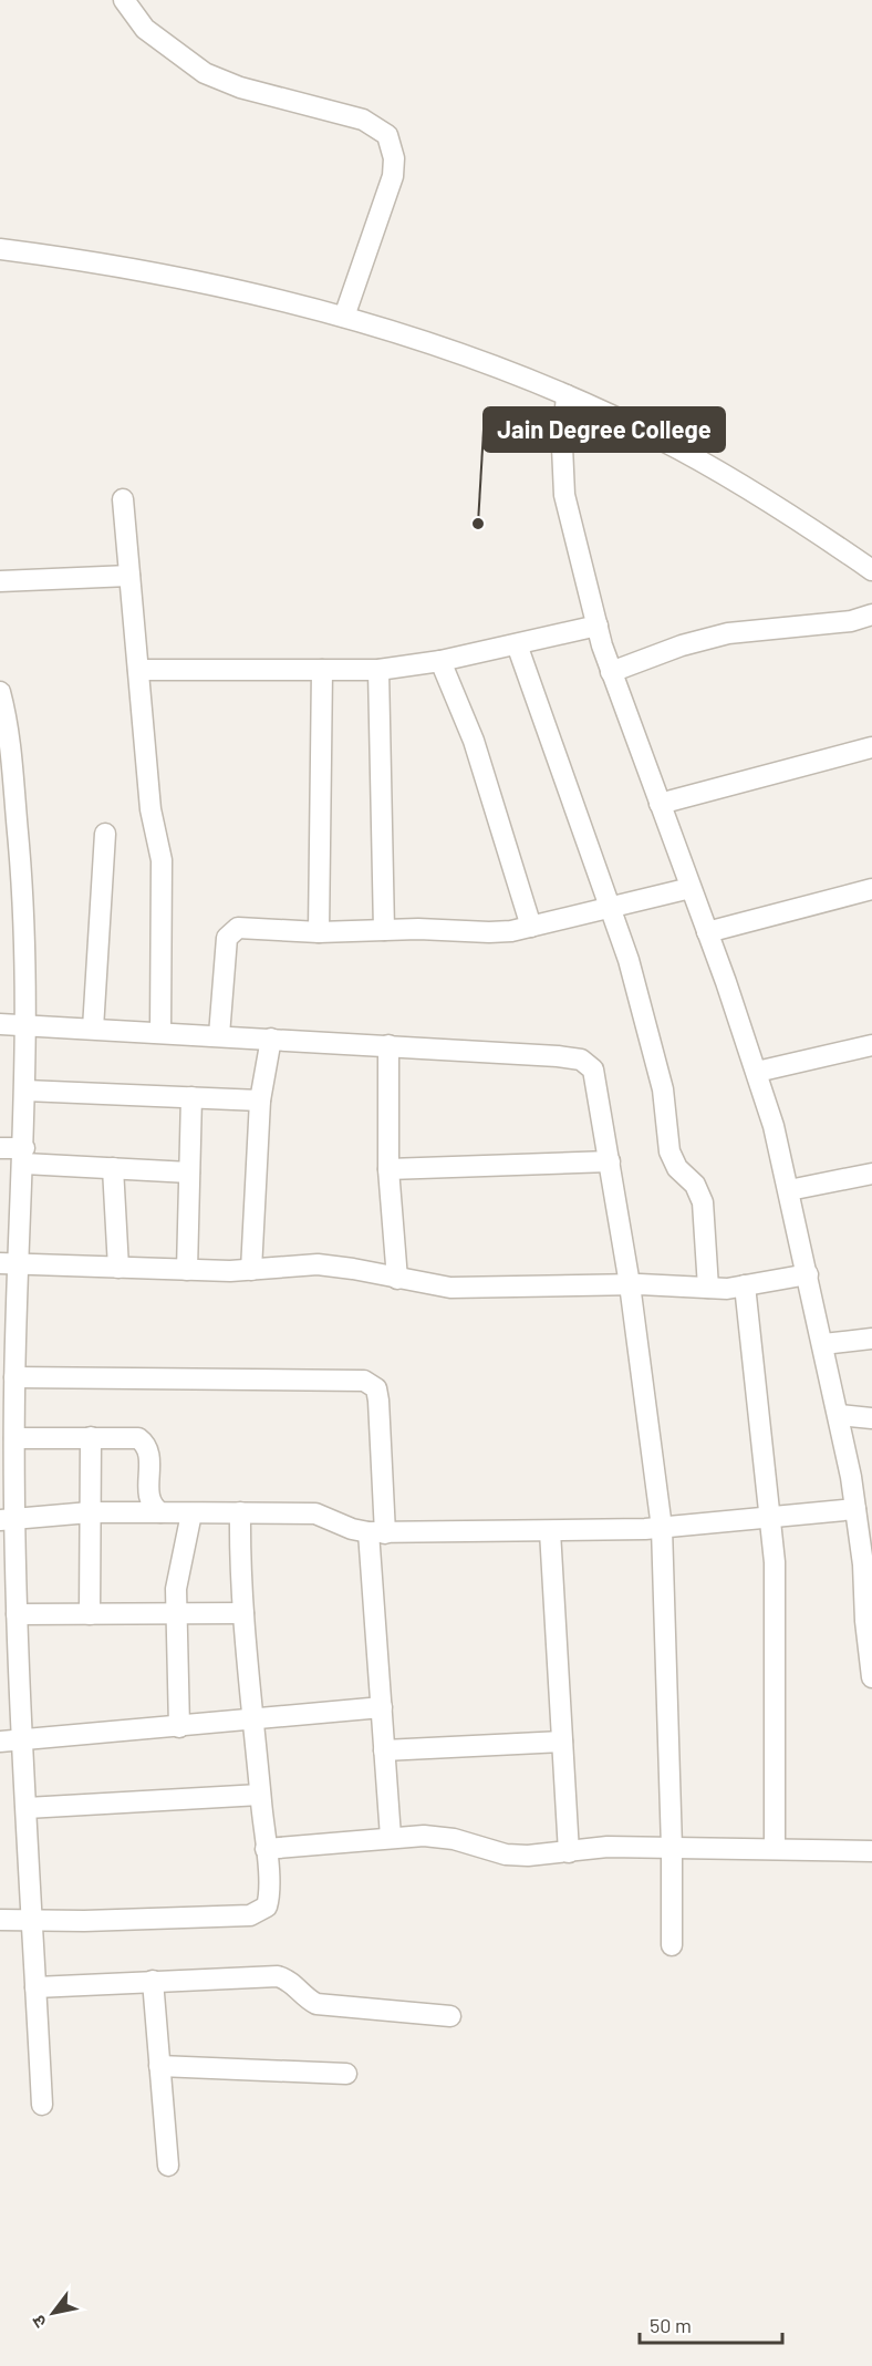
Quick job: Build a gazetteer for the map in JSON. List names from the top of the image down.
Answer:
{
  "places": ["Jain Degree College"],
  "scale_bar": "50 m",
  "north": "bottom left"
}
